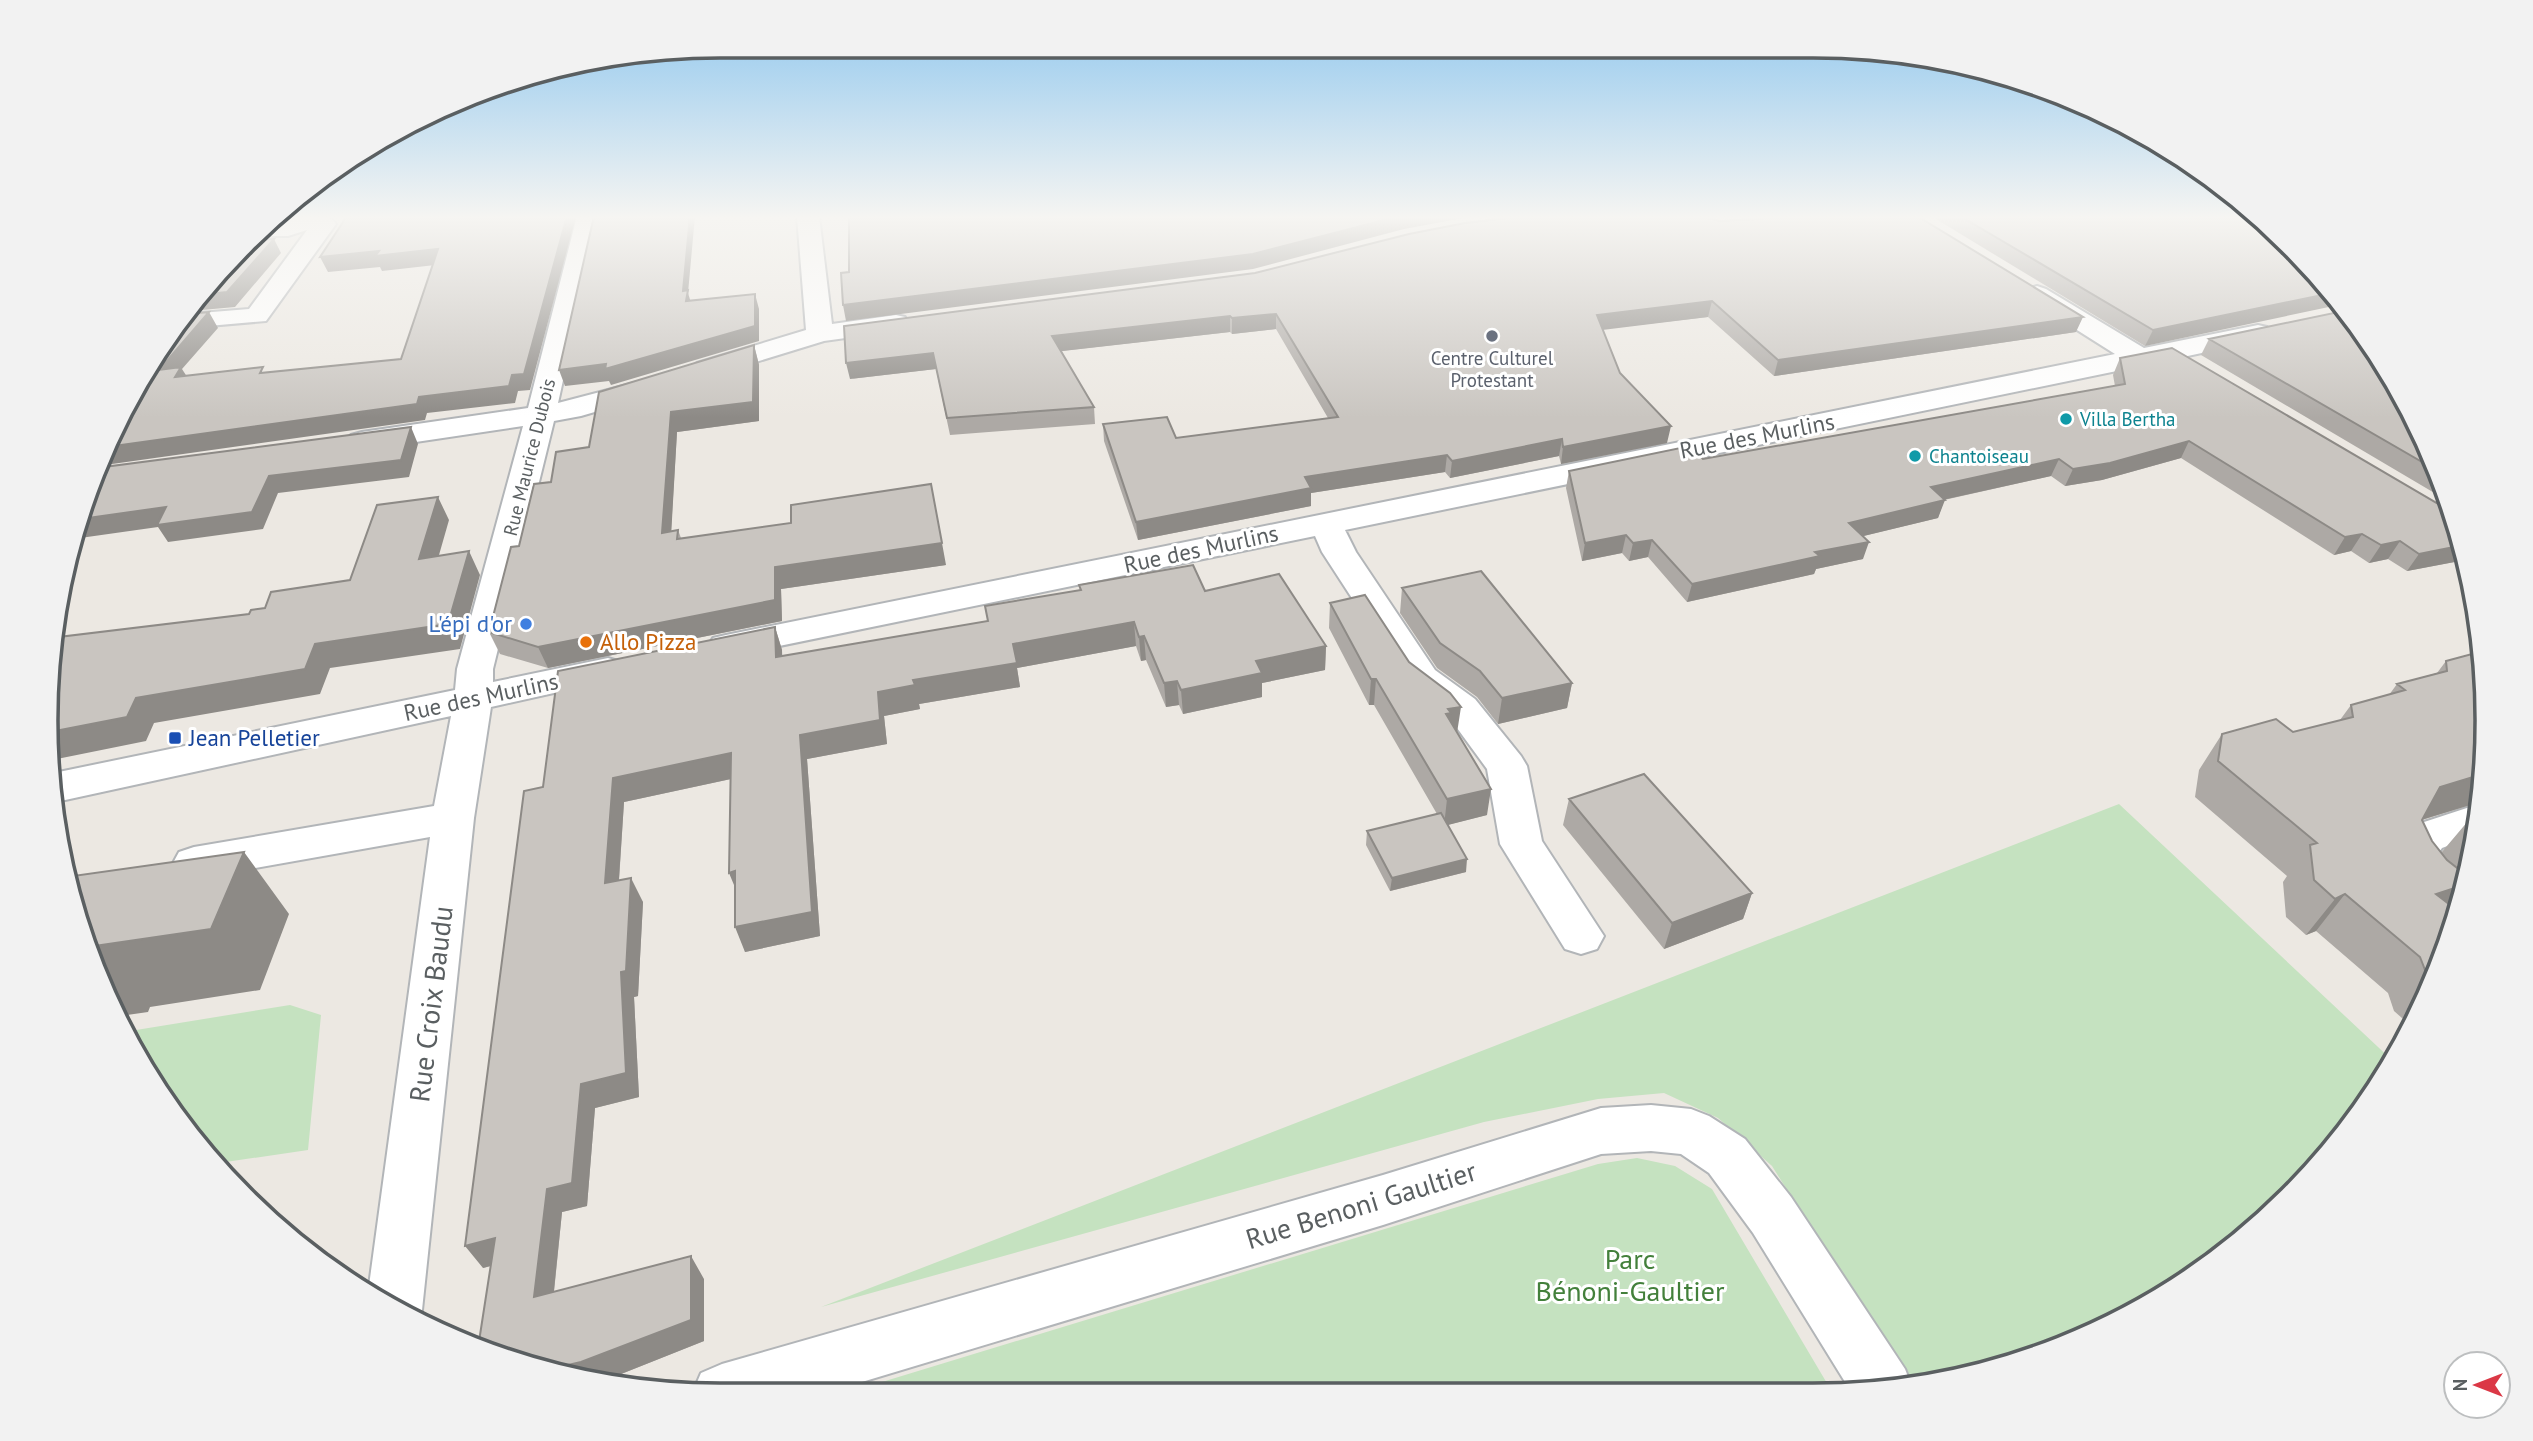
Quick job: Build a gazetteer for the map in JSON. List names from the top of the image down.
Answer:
{
  "streets": {
    "street": [
      "Rue des Murlins",
      "Rue Maurice Dubois",
      "Rue Croix Baudu",
      "Rue Benoni Gaultier"
    ]
  },
  "crossings": [
    ["Rue des Murlins", "Rue Maurice Dubois"],
    ["Rue des Murlins", "Rue Croix Baudu"],
    ["Rue Maurice Dubois", "Rue Croix Baudu"]
  ],
  "parks": ["Parc Bénoni-Gaultier"],
  "places": {
    "other": [
      "Centre Culturel Protestant",
      "Villa Bertha",
      "Chantoiseau",
      "L'épi d'or",
      "Allo Pizza"
    ],
    "transit": ["Jean Pelletier"]
  },
  "north": "left"
}
